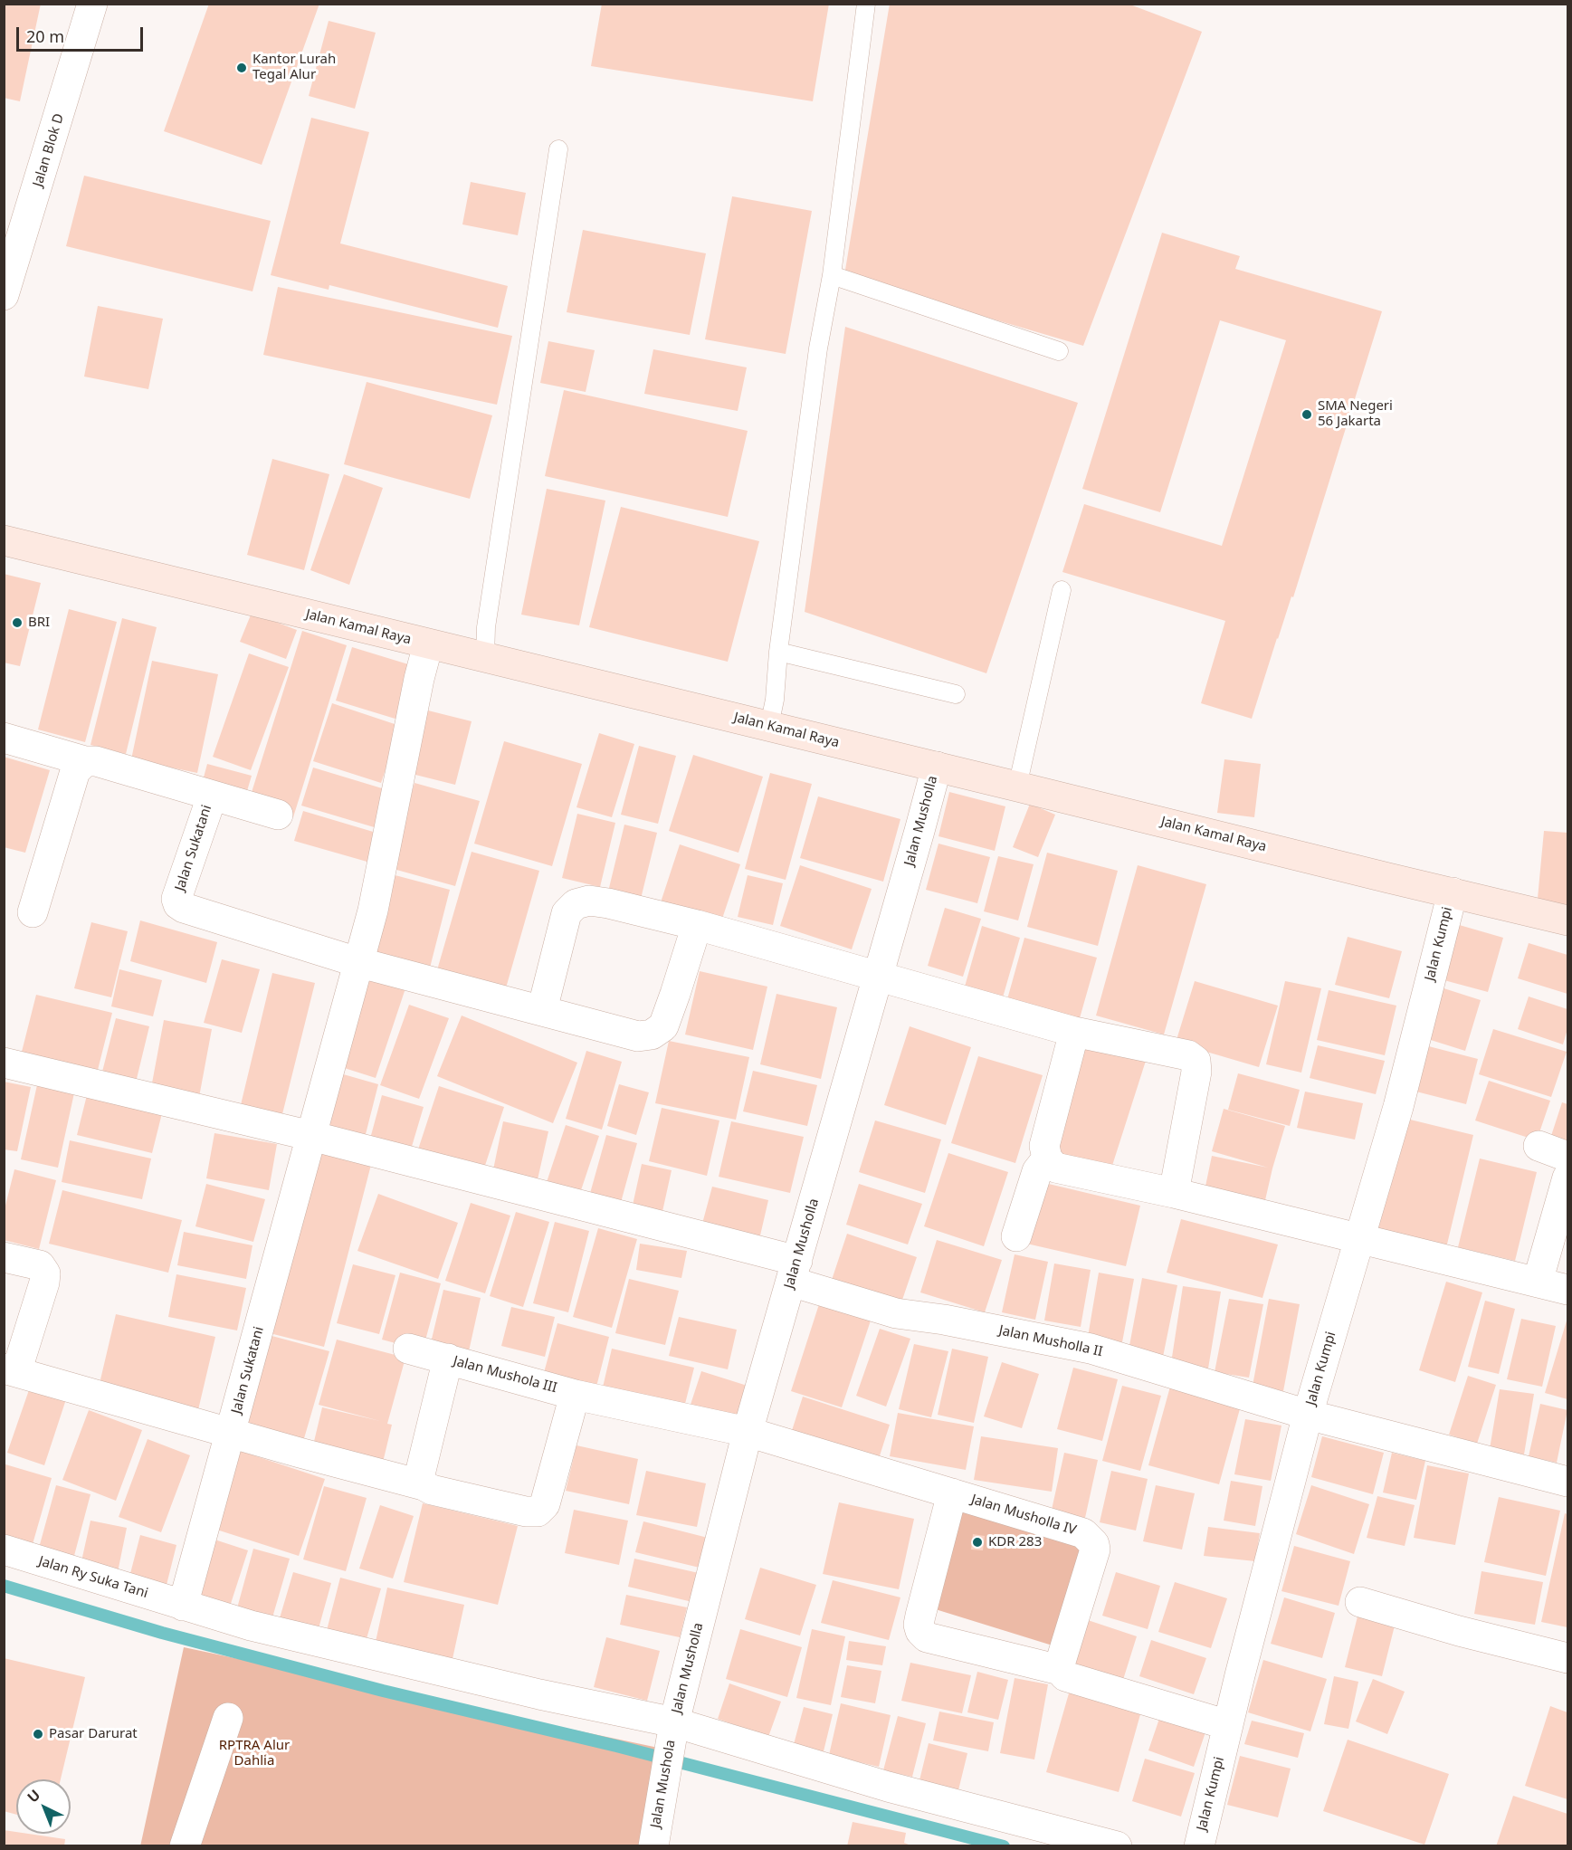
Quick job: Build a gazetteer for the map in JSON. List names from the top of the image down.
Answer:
{
  "streets": {
    "main road": ["Jalan Kamal Raya"],
    "street": [
      "Jalan Blok D",
      "Jalan Musholla",
      "Jalan Sukatani",
      "Jalan Kumpi",
      "Jalan Musholla II",
      "Jalan Mushola III",
      "Jalan Musholla IV",
      "Jalan Ry Suka Tani",
      "Jalan Mushola"
    ]
  },
  "crossings": [
    ["Jalan Kamal Raya", "Jalan Musholla"],
    ["Jalan Kamal Raya", "Jalan Sukatani"],
    ["Jalan Kamal Raya", "Jalan Kumpi"],
    ["Jalan Musholla", "Jalan Musholla II"],
    ["Jalan Musholla", "Jalan Mushola III"],
    ["Jalan Musholla", "Jalan Musholla IV"],
    ["Jalan Musholla", "Jalan Ry Suka Tani"],
    ["Jalan Musholla", "Jalan Mushola"],
    ["Jalan Sukatani", "Jalan Musholla II"],
    ["Jalan Sukatani", "Jalan Ry Suka Tani"],
    ["Jalan Kumpi", "Jalan Musholla II"],
    ["Jalan Mushola III", "Jalan Musholla IV"],
    ["Jalan Ry Suka Tani", "Jalan Mushola"]
  ],
  "parks": ["RPTRA Alur Dahlia"],
  "places": [
    "Kantor Lurah Tegal Alur",
    "SMA Negeri 56 Jakarta",
    "BRI",
    "KDR 283",
    "Pasar Darurat"
  ],
  "scale_bar": "20 m",
  "north": "top left"
}
